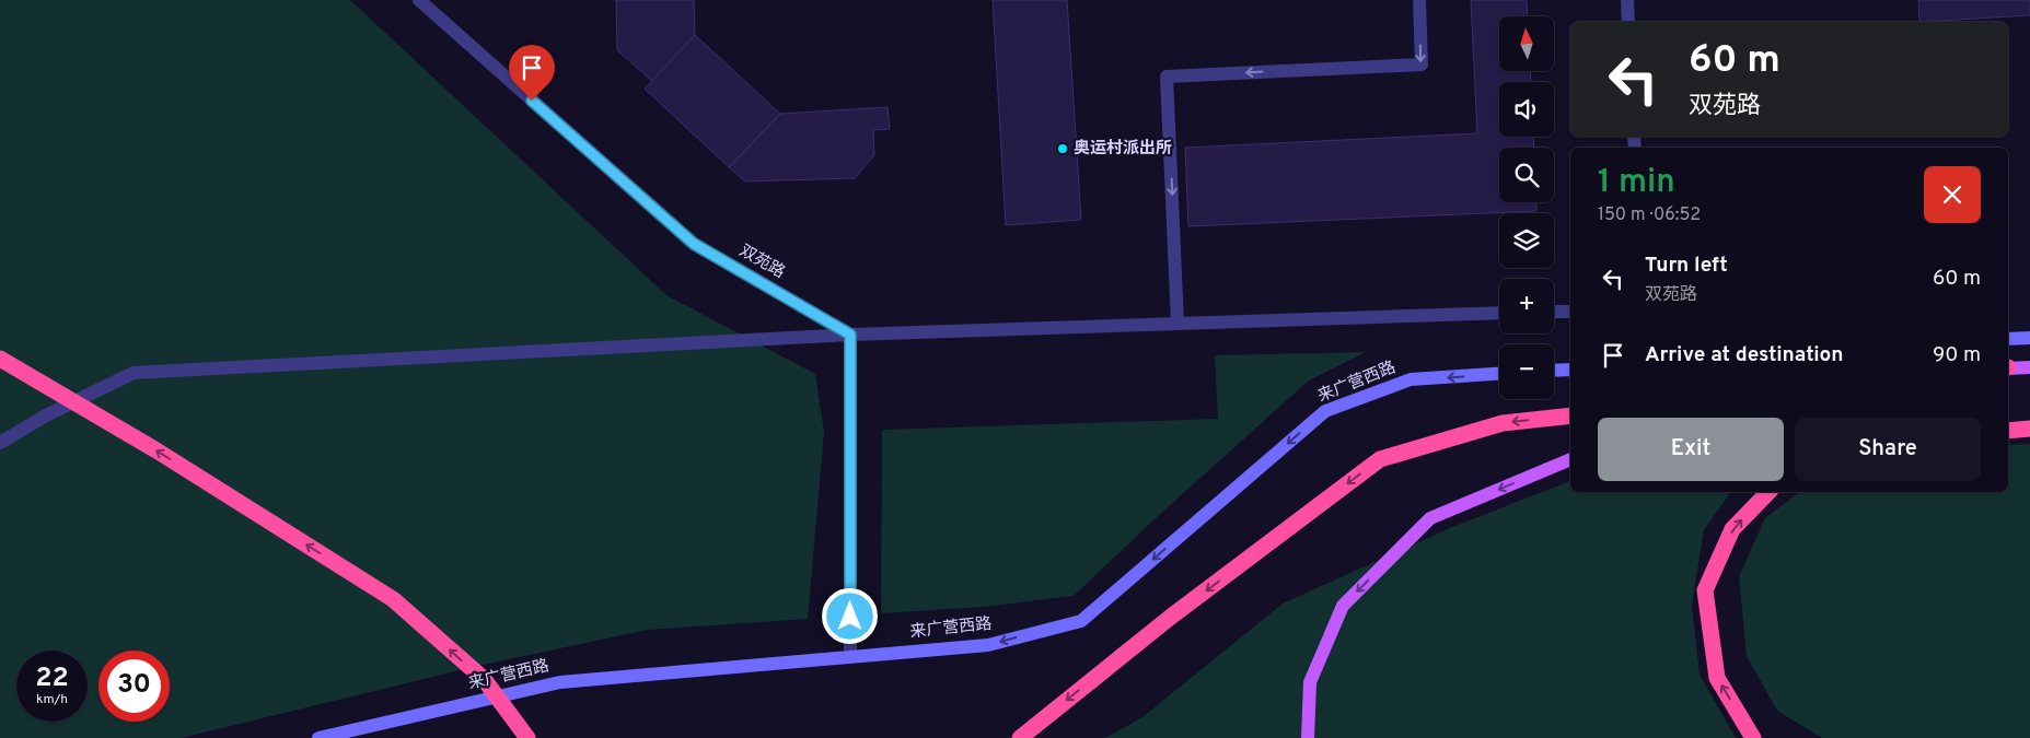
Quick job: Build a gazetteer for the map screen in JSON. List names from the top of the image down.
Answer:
{
  "streets": {
    "street": ["双苑路", "来广营西路"]
  },
  "places": ["奥运村派出所"],
  "north": "top",
  "page": {
    "map_buttons": ["+", "−"],
    "turn": ["60 m", "双苑路"],
    "heading": ["1 min", "150 m · 06:52"],
    "list": [
      {
        "name": "Turn left",
        "note": "双苑路",
        "value": "60 m"
      },
      {
        "name": "Arrive at destination",
        "value": "90 m"
      }
    ],
    "buttons": ["Exit", "Share"],
    "speed": "22 km/h",
    "limit": "30"
  }
}
